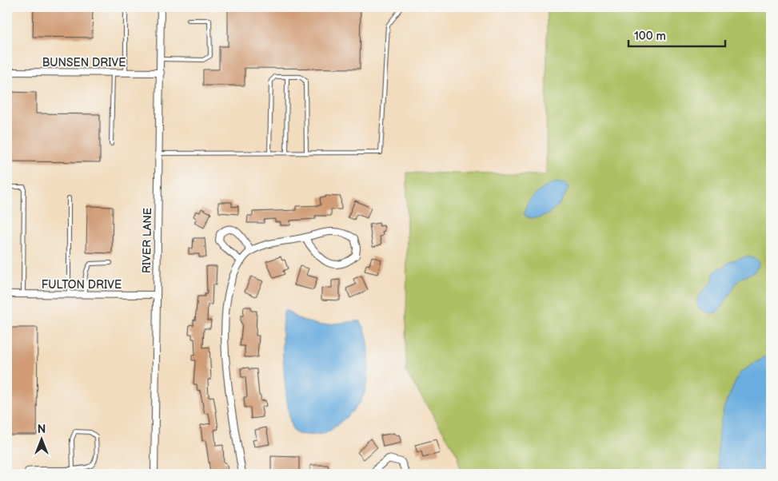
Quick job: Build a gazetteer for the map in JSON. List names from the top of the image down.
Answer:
{
  "streets": {
    "street": ["BUNSEN DRIVE", "RIVER LANE", "FULTON DRIVE"]
  },
  "crossings": [
    ["BUNSEN DRIVE", "RIVER LANE"],
    ["RIVER LANE", "FULTON DRIVE"]
  ],
  "scale_bar": "100 m",
  "north": "top"
}
